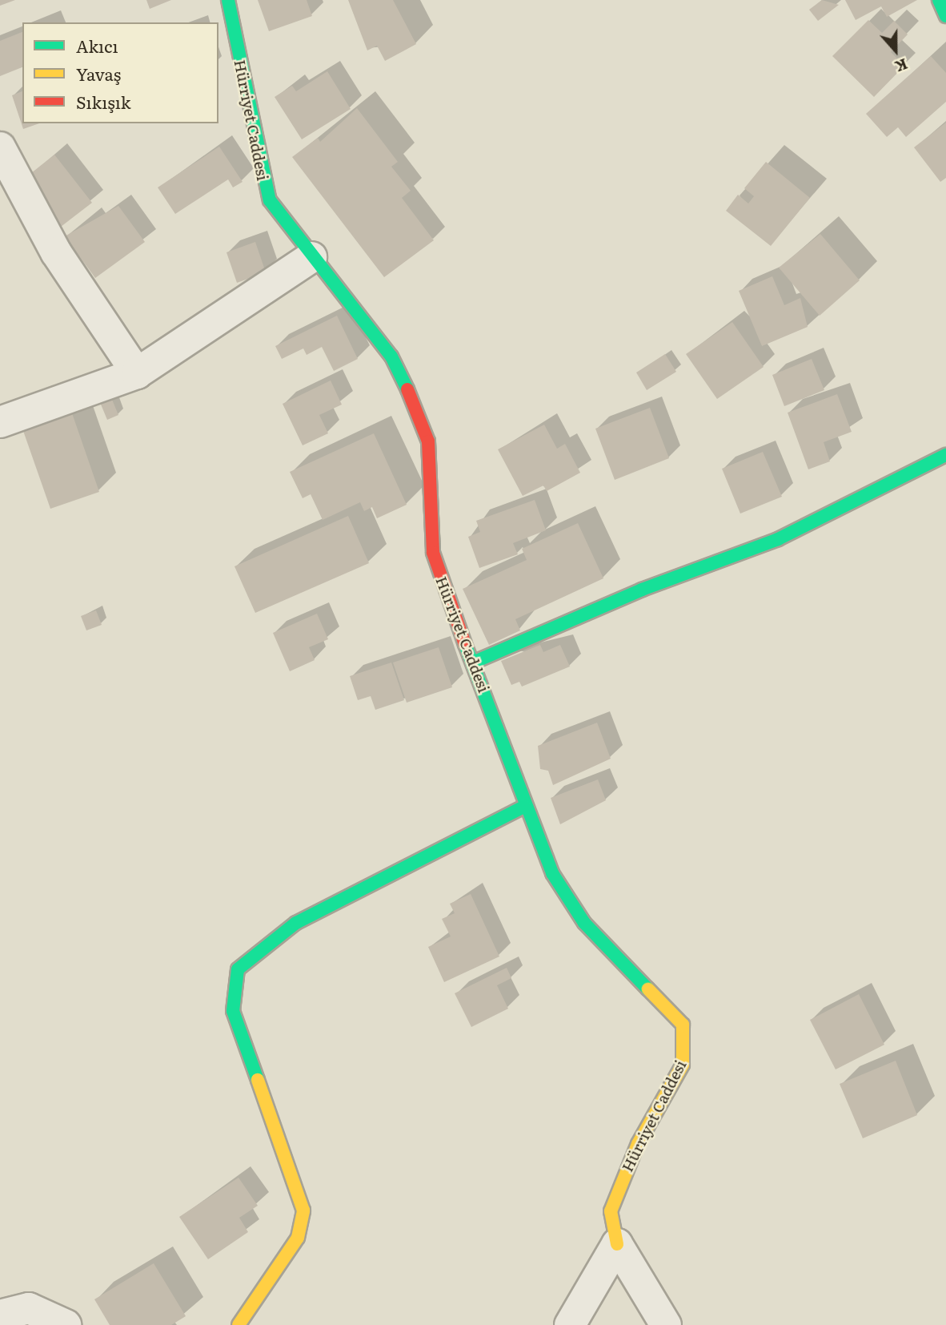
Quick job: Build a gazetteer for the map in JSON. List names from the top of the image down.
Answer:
{
  "streets": {
    "street": ["Hürriyet Caddesi"]
  },
  "legend": ["Akıcı", "Yavaş", "Sıkışık"],
  "north": "bottom"
}
